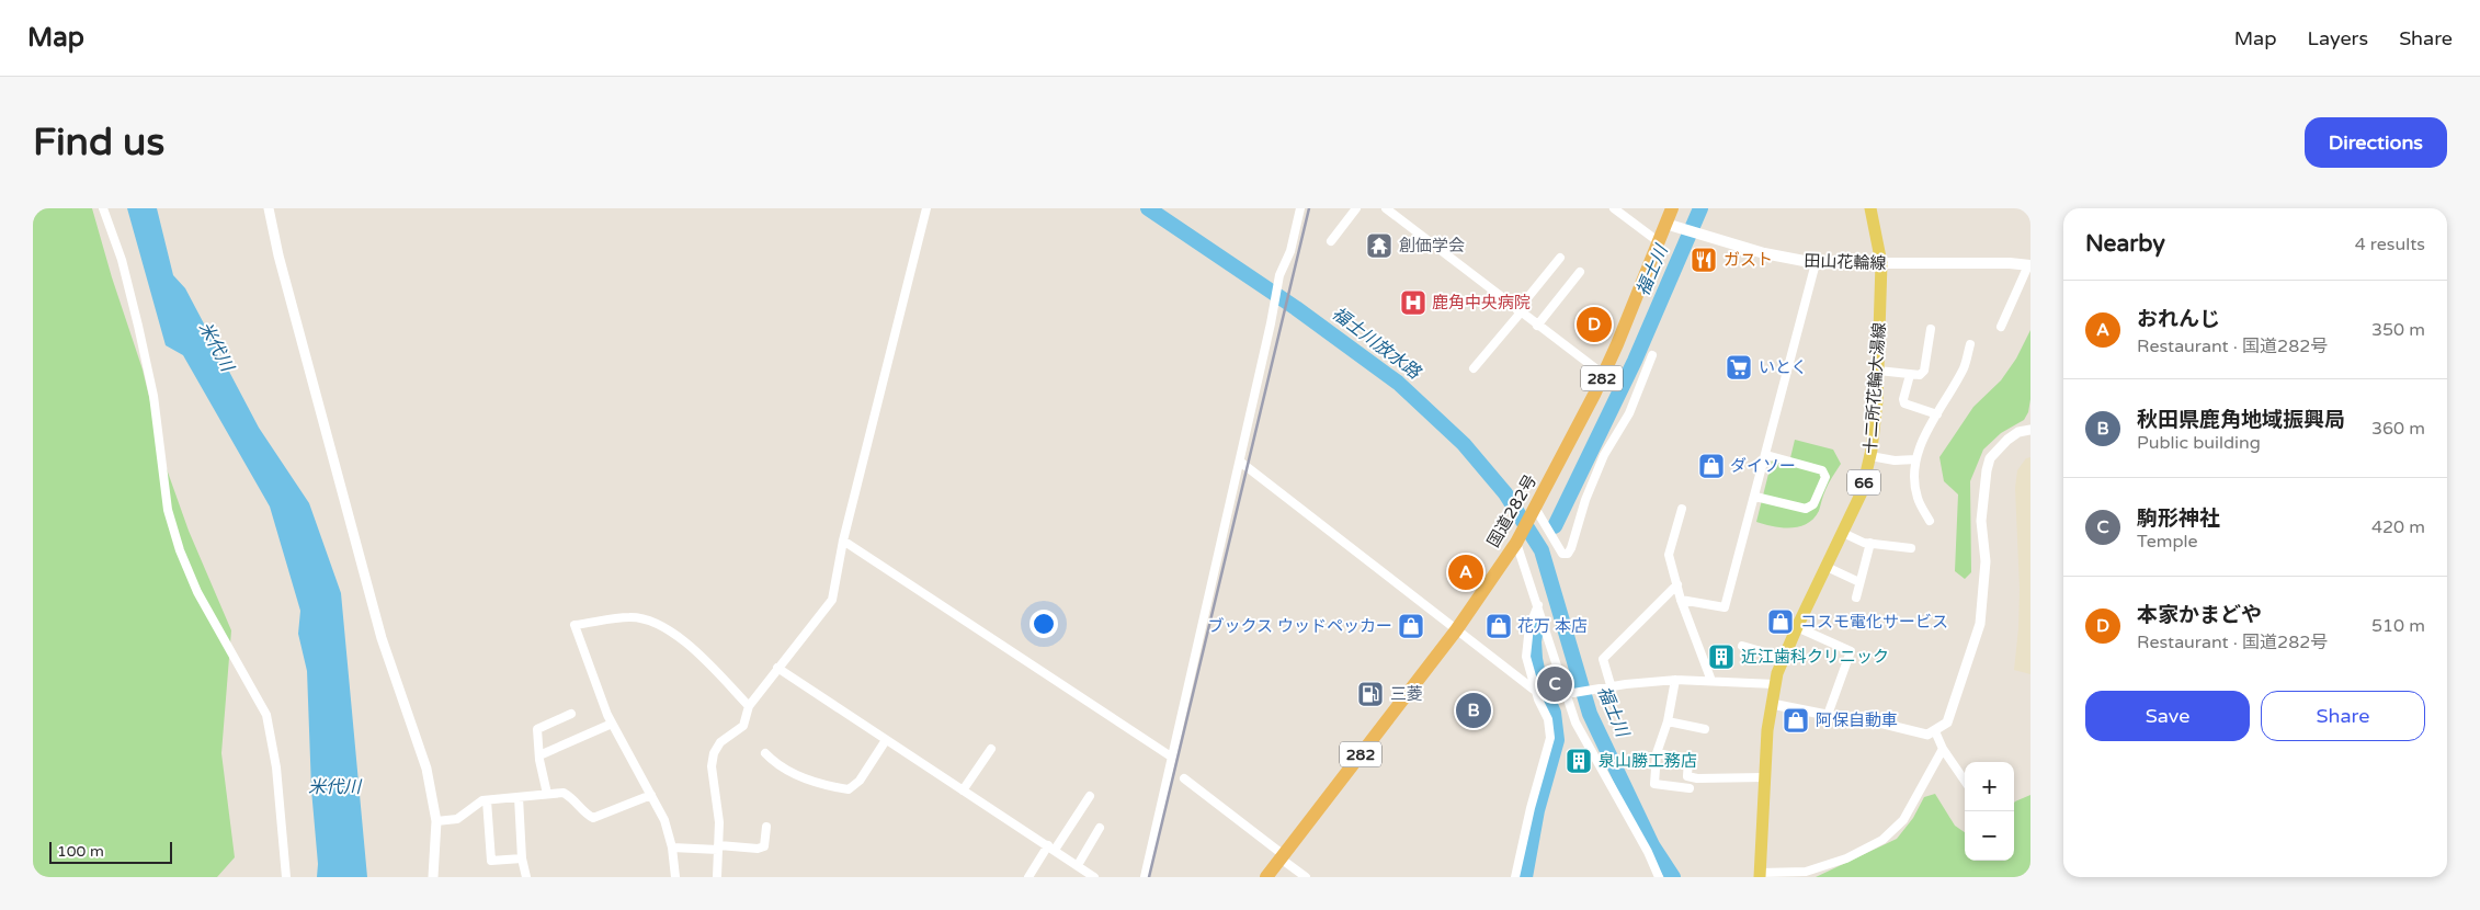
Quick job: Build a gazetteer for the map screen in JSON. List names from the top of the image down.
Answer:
{
  "streets": {
    "highway": ["282", "国道282号"],
    "main road": ["田山花輪線", "十二所花輪大湯線", "66"]
  },
  "crossings": [
    ["田山花輪線", "十二所花輪大湯線"],
    ["田山花輪線", "国道282号"]
  ],
  "water": ["福士川", "福士川放水路", "米代川"],
  "places": {
    "temple": ["創価学会"],
    "restaurant": ["ガスト"],
    "hospital": ["鹿角中央病院"],
    "supermarket": ["いとく"],
    "shop": [
      "ダイソー",
      "コスモ電化サービス",
      "ブックス ウッドペッカー",
      "花万 本店",
      "阿保自動車"
    ],
    "building": ["近江歯科クリニック", "泉山勝工務店"],
    "fuel station": ["三菱"]
  },
  "scale_bar": "100 m",
  "page": {
    "header": "Map",
    "nav": ["Map", "Layers", "Share"],
    "buttons": [
      "Directions",
      ["Save", "Share"]
    ],
    "title": "Find us",
    "heading": ["Nearby", "4 results"],
    "list": [
      {
        "mark": "A",
        "name": "おれんじ",
        "note": "Restaurant · 国道282号",
        "value": "350 m"
      },
      {
        "mark": "B",
        "name": "秋田県鹿角地域振興局",
        "note": "Public building",
        "value": "360 m"
      },
      {
        "mark": "C",
        "name": "駒形神社",
        "note": "Temple",
        "value": "420 m"
      },
      {
        "mark": "D",
        "name": "本家かまどや",
        "note": "Restaurant · 国道282号",
        "value": "510 m"
      }
    ],
    "pins": [
      "D",
      "A",
      "C",
      "B"
    ],
    "map_buttons": ["+", "−"],
    "scale": "100 m"
  }
}
